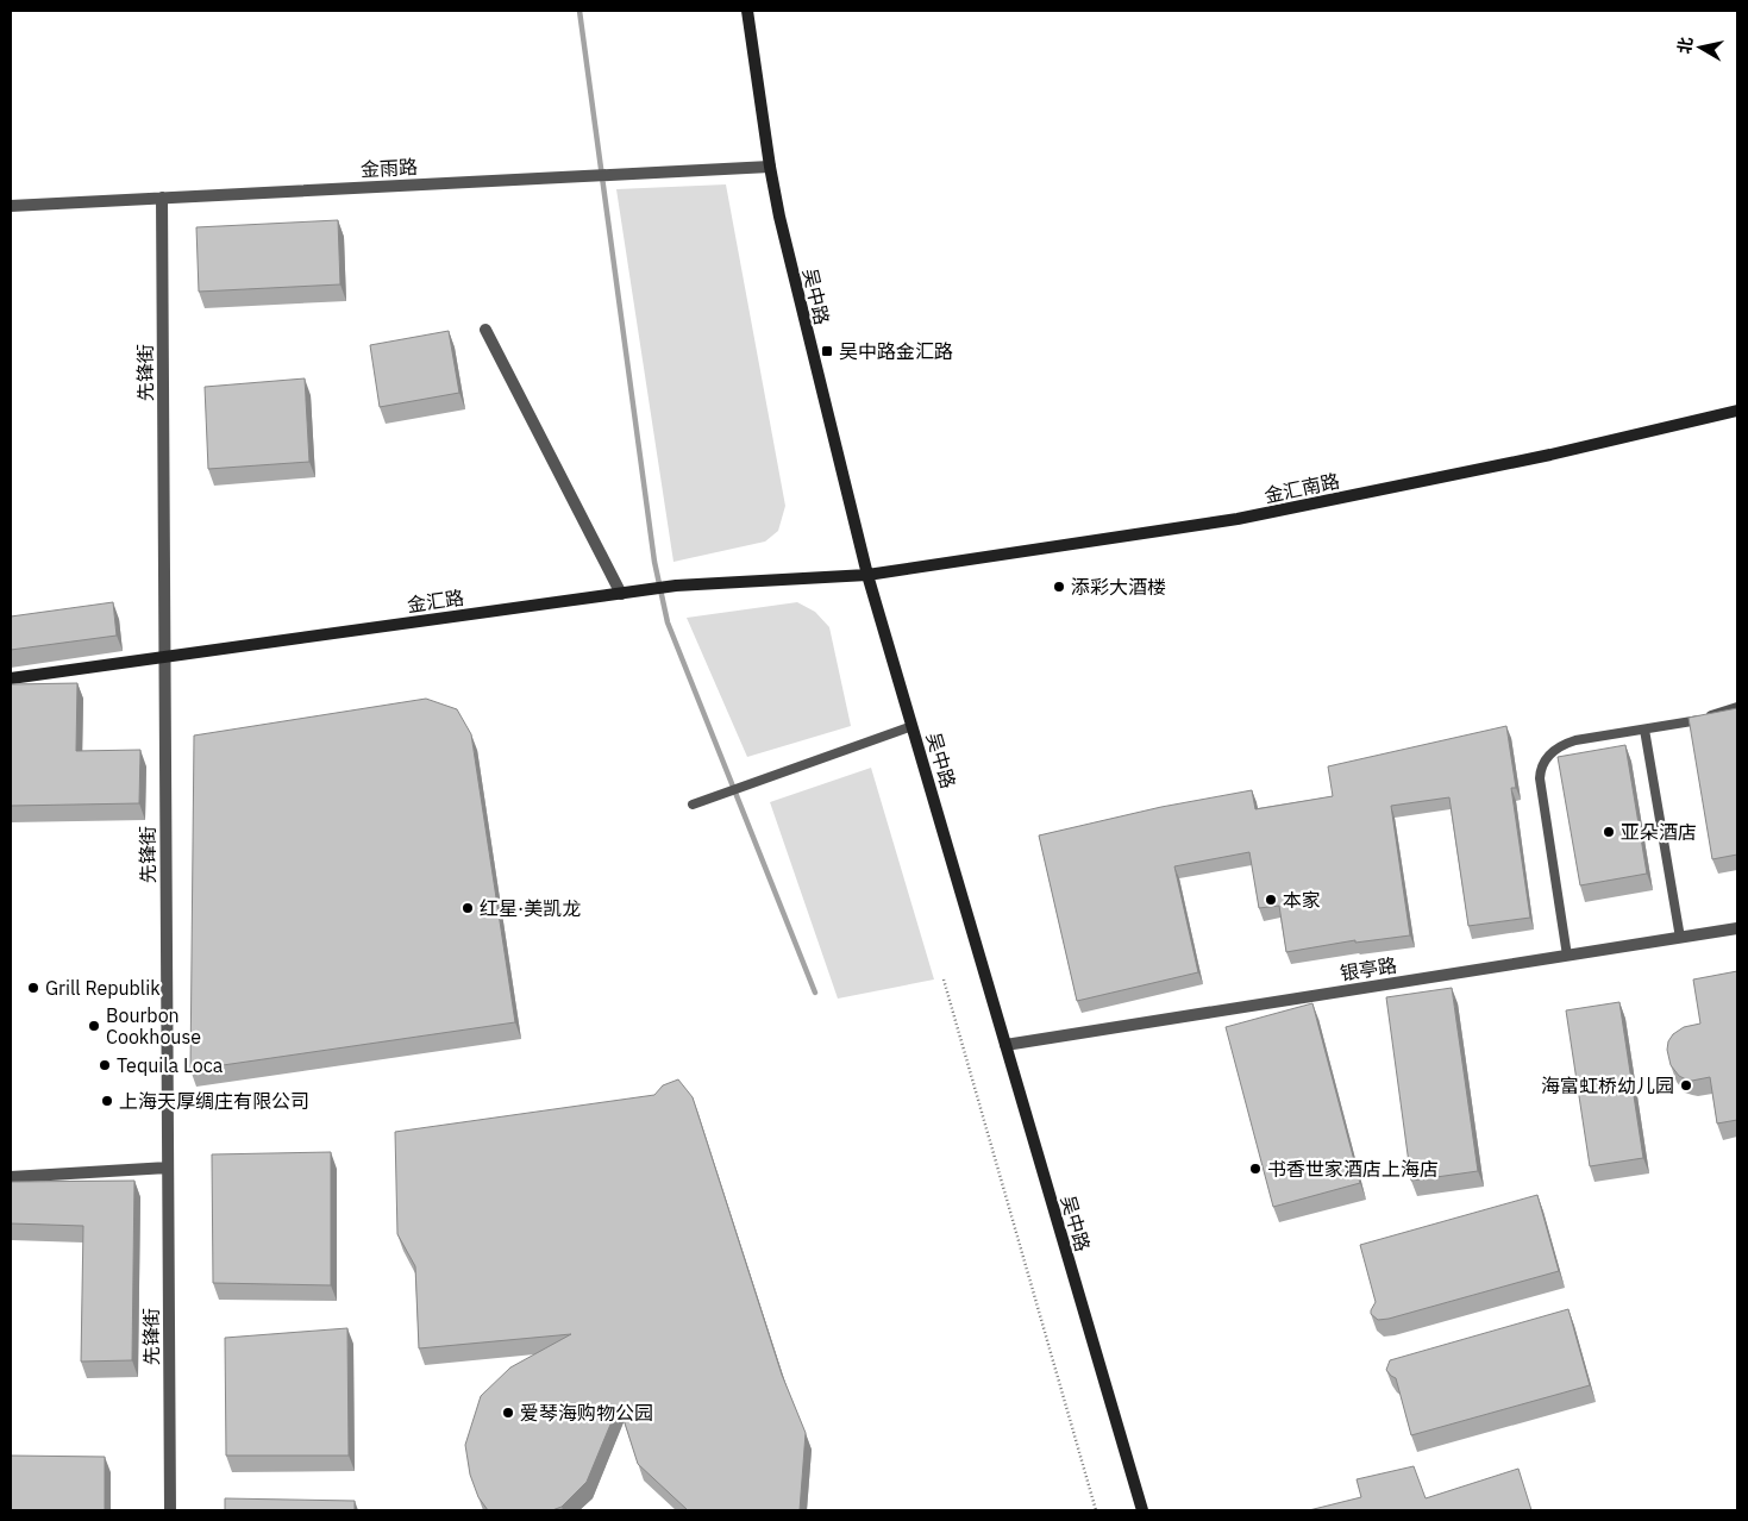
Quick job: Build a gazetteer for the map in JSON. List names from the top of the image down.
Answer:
{
  "streets": {
    "street": [
      "金雨路",
      "吴中路",
      "先锋街",
      "金汇南路",
      "金汇路",
      "银亭路"
    ]
  },
  "crossings": [
    ["金雨路", "吴中路"],
    ["金雨路", "先锋街"],
    ["吴中路", "金汇南路"],
    ["吴中路", "金汇路"],
    ["吴中路", "银亭路"],
    ["先锋街", "金汇路"],
    ["金汇南路", "金汇路"]
  ],
  "places": {
    "transit": ["吴中路金汇路"],
    "other": [
      "添彩大酒楼",
      "亚朵酒店",
      "本家",
      "红星·美凯龙",
      "Grill Republik",
      "Bourbon Cookhouse",
      "Tequila Loca",
      "海富虹桥幼儿园",
      "上海天厚绸庄有限公司",
      "书香世家酒店上海店",
      "爱琴海购物公园"
    ]
  },
  "north": "left"
}
